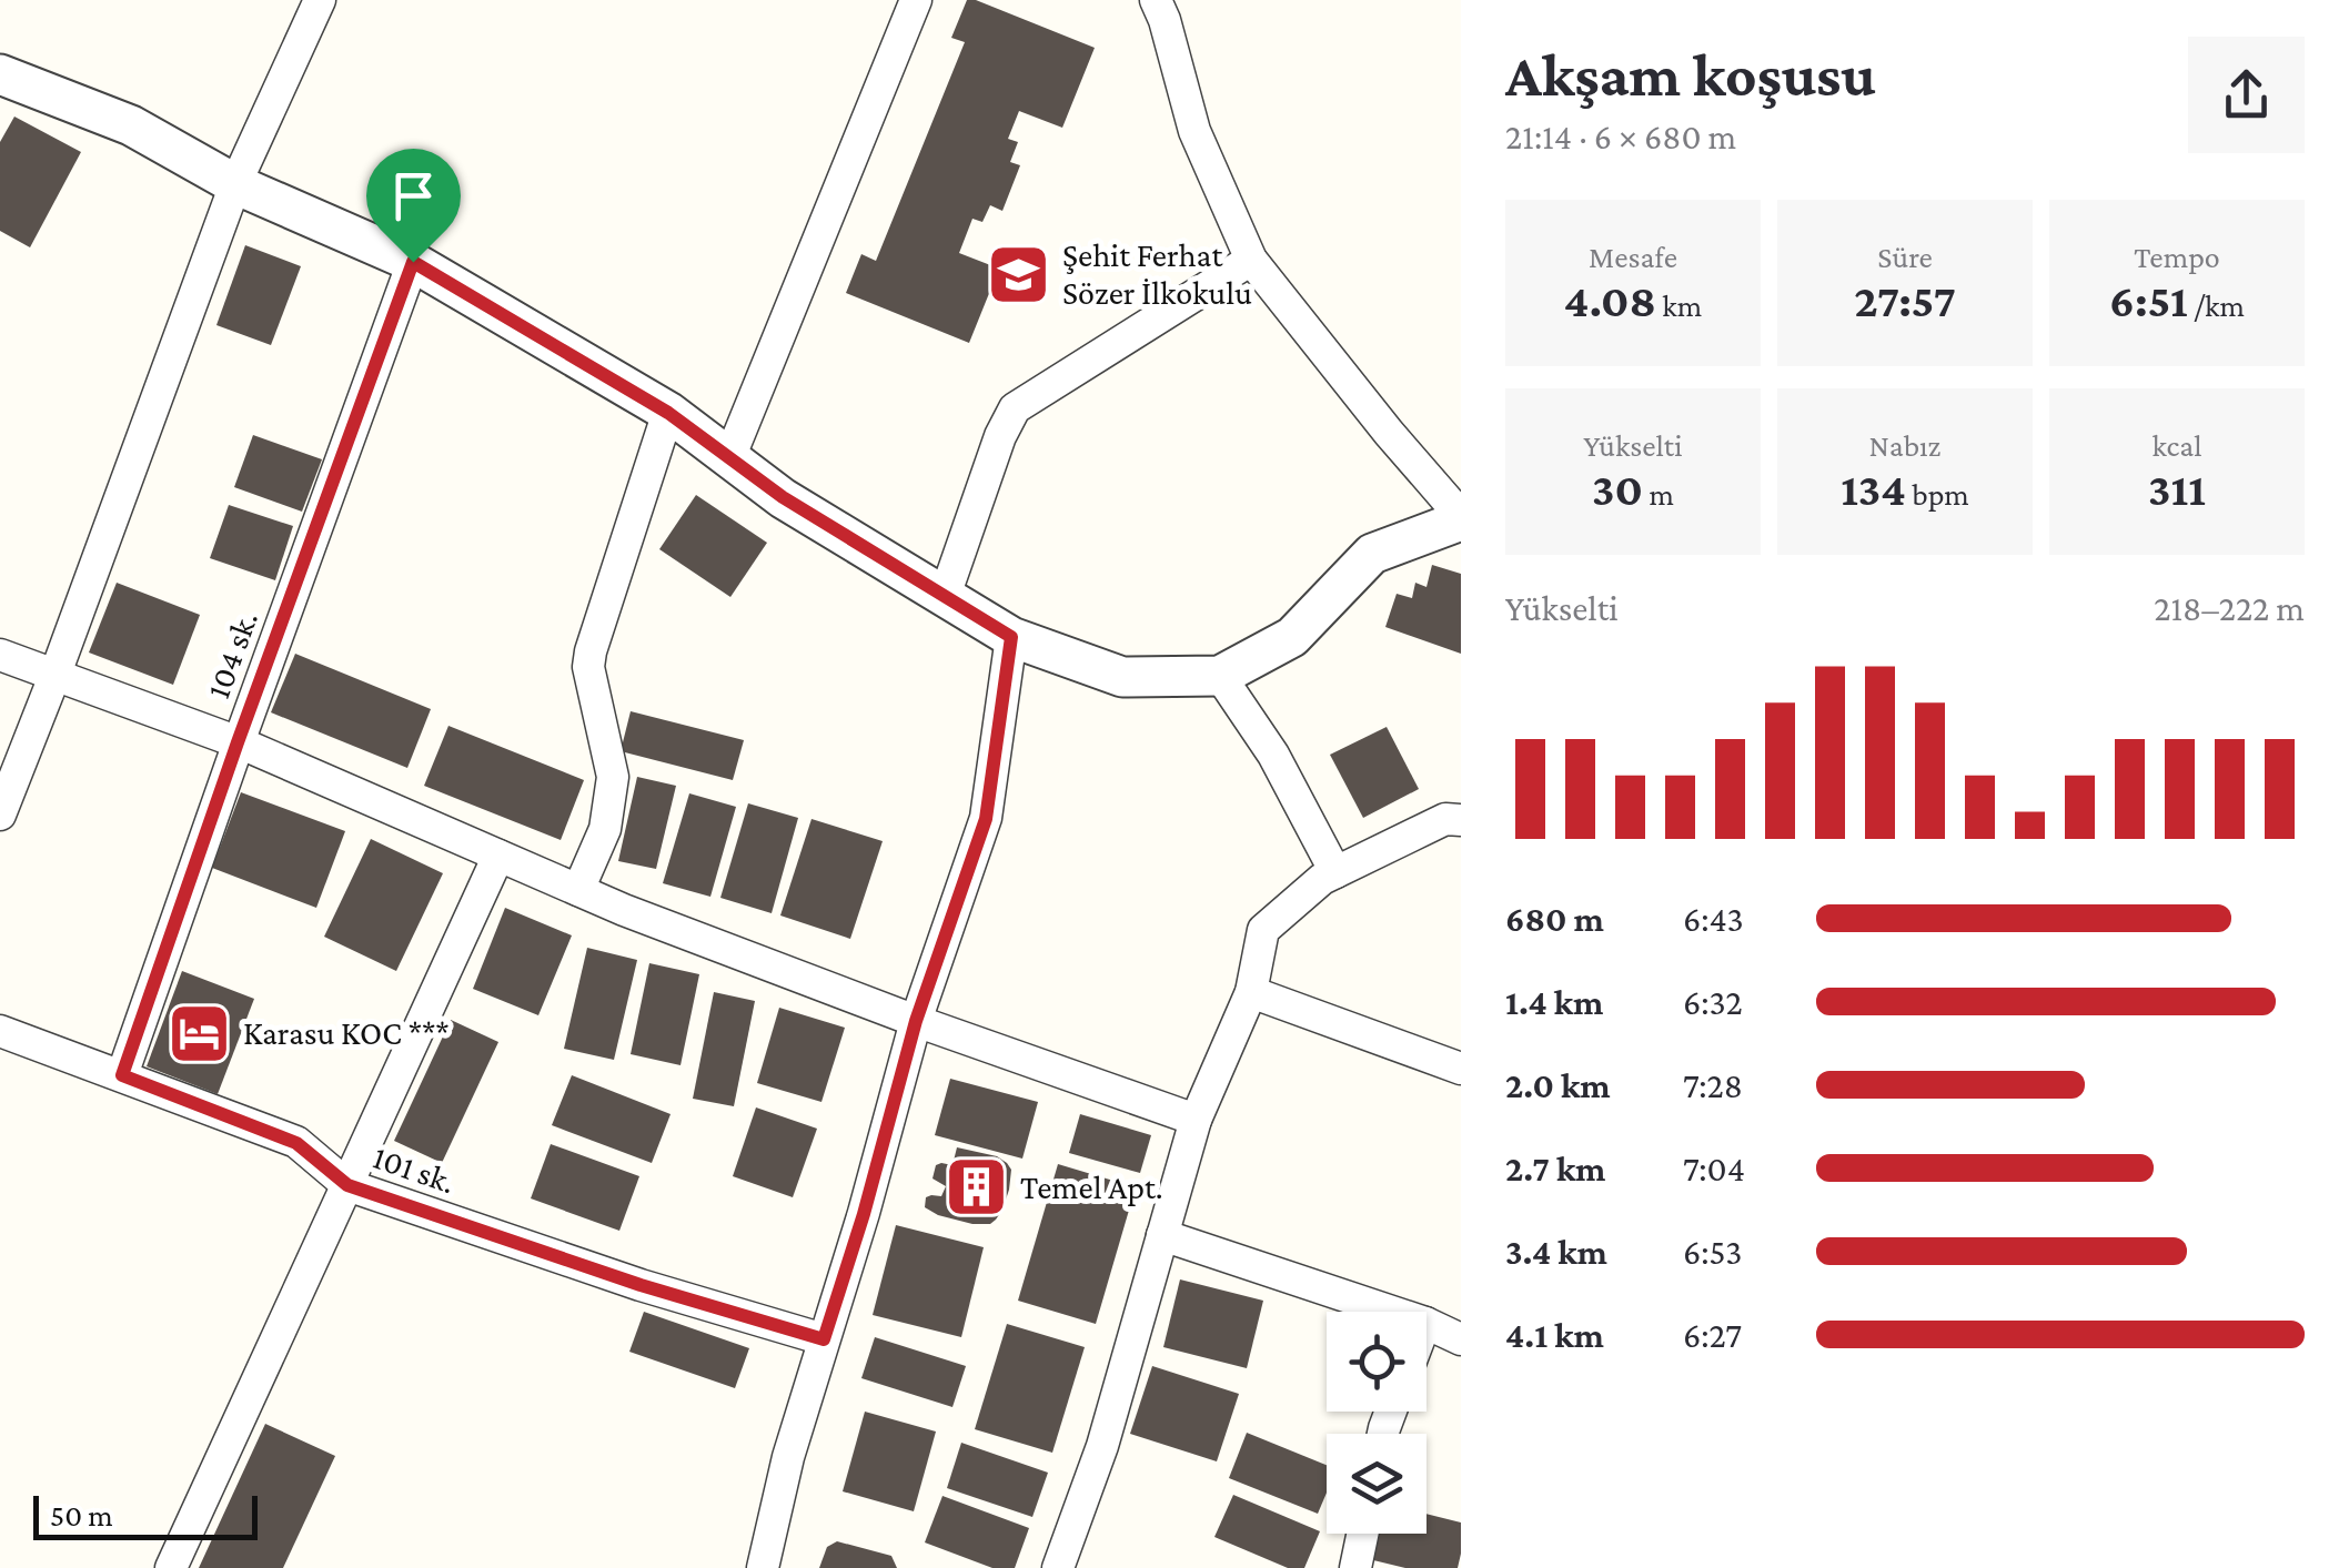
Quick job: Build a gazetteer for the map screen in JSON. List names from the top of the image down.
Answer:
{
  "streets": {
    "street": ["104 sk.", "101 sk."]
  },
  "crossings": [
    ["104 sk.", "101 sk."]
  ],
  "places": {
    "school or university": ["Şehit Ferhat Sözer İlkokulu"],
    "hotel": ["Karasu KOC ***"],
    "building": ["Temel Apt."]
  },
  "scale_bar": "50 m",
  "page": {
    "heading": ["Akşam koşusu", "21:14 · 6 × 680 m"],
    "stats": [
      ["Mesafe", "4.08 km"],
      ["Süre", "27:57"],
      ["Tempo", "6:51 /km"],
      ["Yükselti", "30 m"],
      ["Nabız", "134 bpm"],
      ["kcal", "311"]
    ],
    "chart": ["Yükselti", "218–222 m"],
    "list": [
      {
        "name": "680 m",
        "note": "6:43"
      },
      {
        "name": "1.4 km",
        "note": "6:32"
      },
      {
        "name": "2.0 km",
        "note": "7:28"
      },
      {
        "name": "2.7 km",
        "note": "7:04"
      },
      {
        "name": "3.4 km",
        "note": "6:53"
      },
      {
        "name": "4.1 km",
        "note": "6:27"
      }
    ],
    "scale": "50 m"
  }
}
